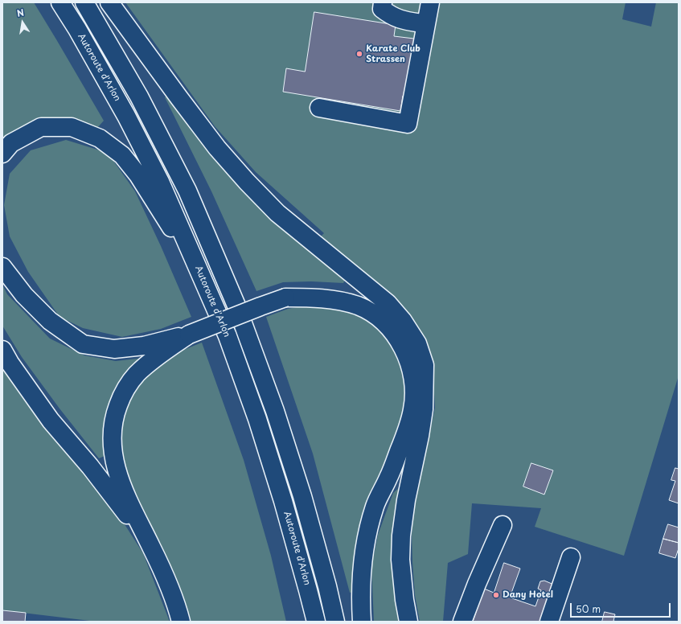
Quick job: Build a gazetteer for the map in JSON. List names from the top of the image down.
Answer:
{
  "streets": {
    "main road": ["Autoroute d'Arlon"]
  },
  "places": ["Karate Club Strassen", "Dany Hotel"],
  "scale_bar": "50 m",
  "north": "top"
}
